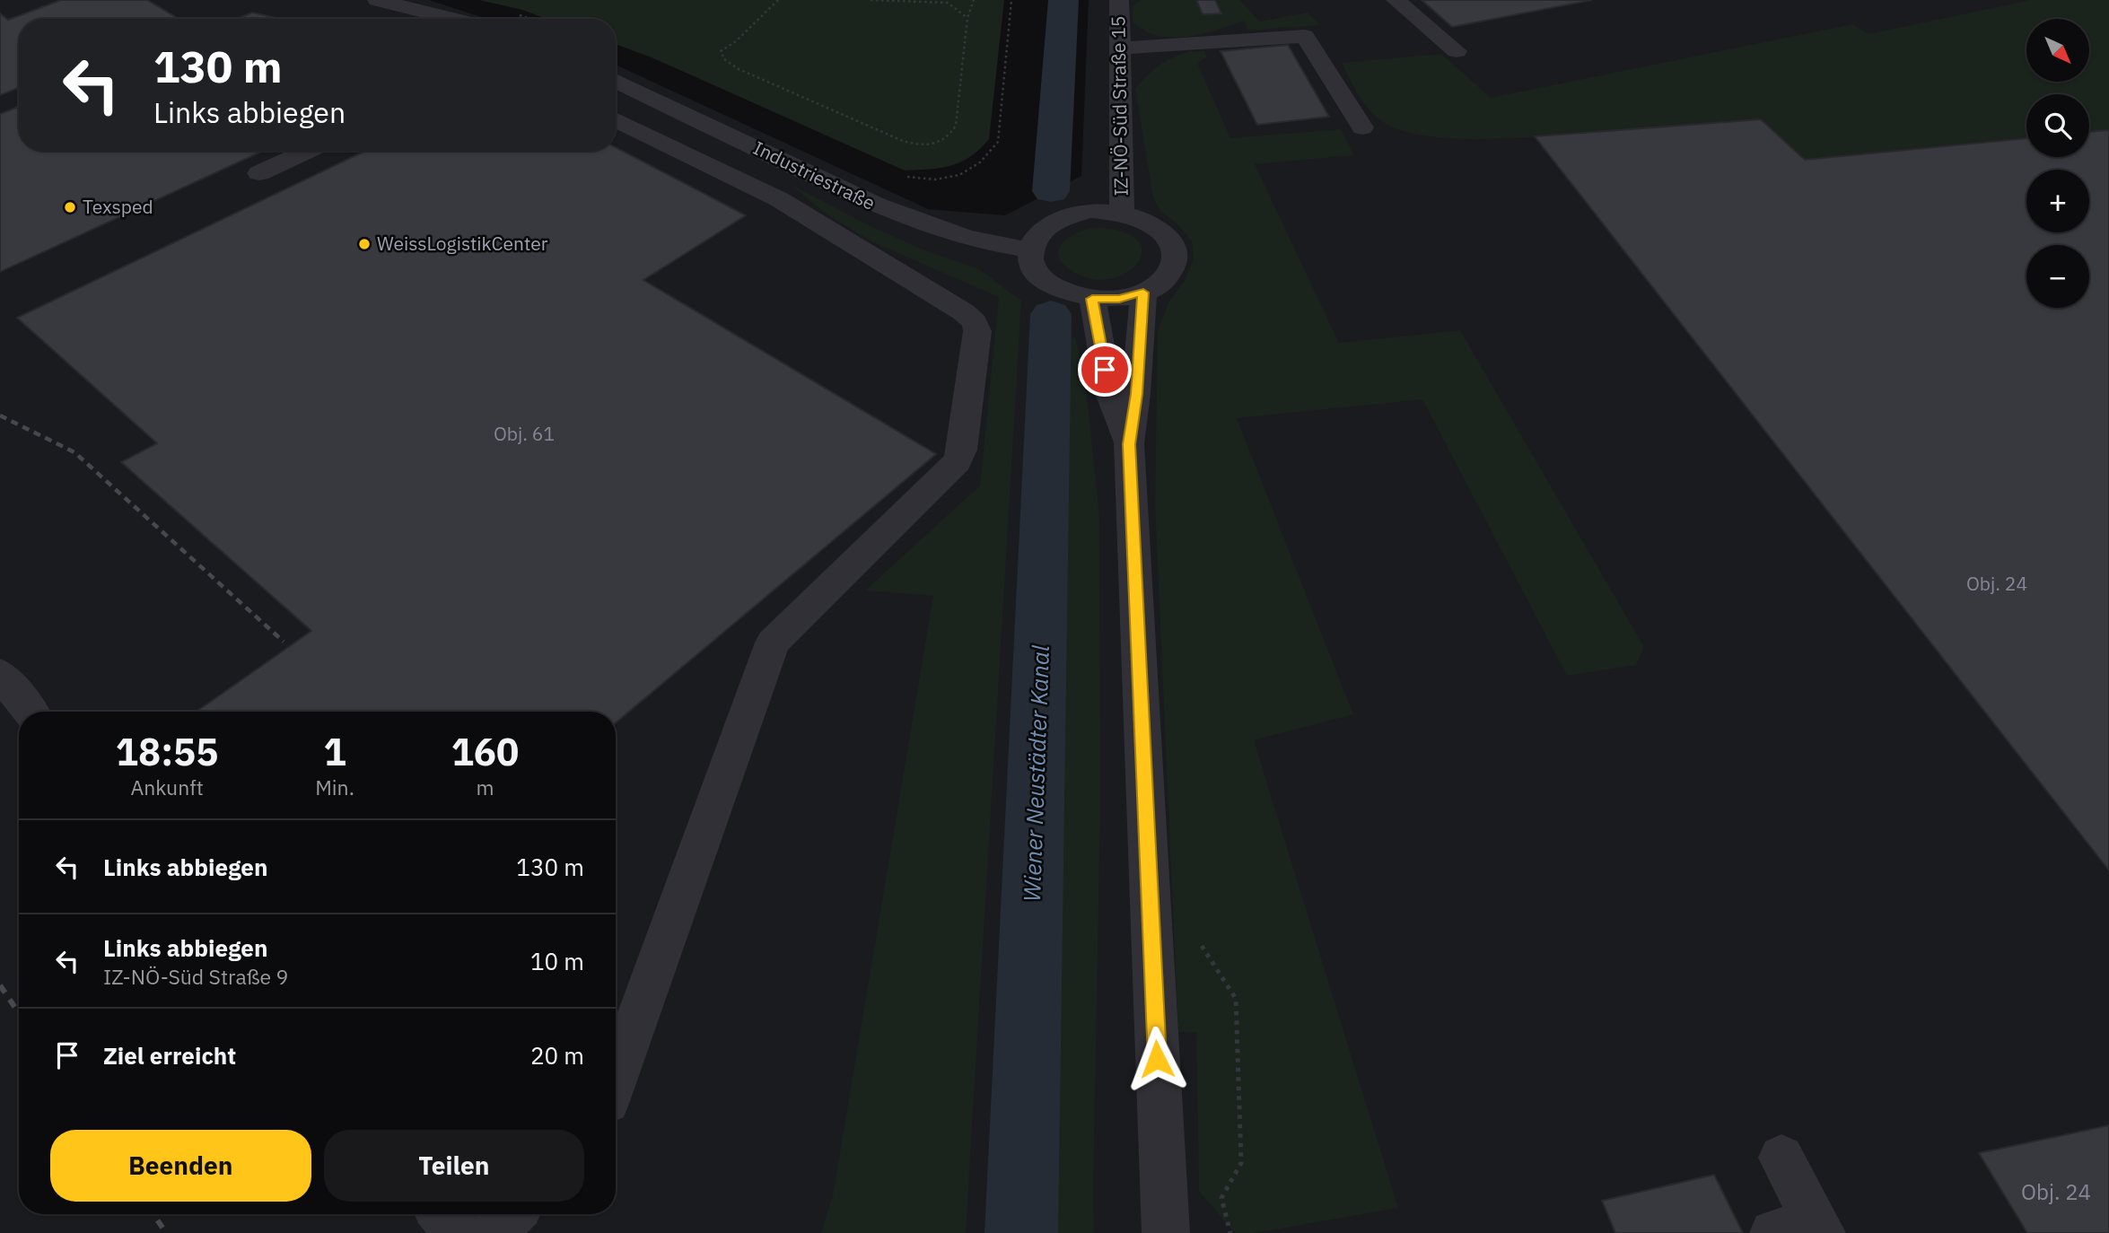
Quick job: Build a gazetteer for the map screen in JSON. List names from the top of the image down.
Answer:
{
  "streets": {
    "street": ["IZ-NÖ-Süd Straße 15", "Industriestraße"]
  },
  "crossings": [
    ["IZ-NÖ-Süd Straße 15", "Industriestraße"]
  ],
  "water": ["Wiener Neustädter Kanal"],
  "places": ["Texsped", "WeissLogistikCenter"],
  "house_numbers": ["Obj. 61", "Obj. 24", "Obj. 24"],
  "north": "bottom right",
  "page": {
    "map_buttons": ["+", "−"],
    "turn": ["130 m", "Links abbiegen"],
    "eta": [
      "18:55",
      "Ankunft",
      "1",
      "Min.",
      "160",
      "m"
    ],
    "list": [
      {
        "name": "Links abbiegen",
        "value": "130 m"
      },
      {
        "name": "Links abbiegen",
        "note": "IZ-NÖ-Süd Straße 9",
        "value": "10 m"
      },
      {
        "name": "Ziel erreicht",
        "value": "20 m"
      }
    ],
    "buttons": ["Beenden", "Teilen"]
  }
}
